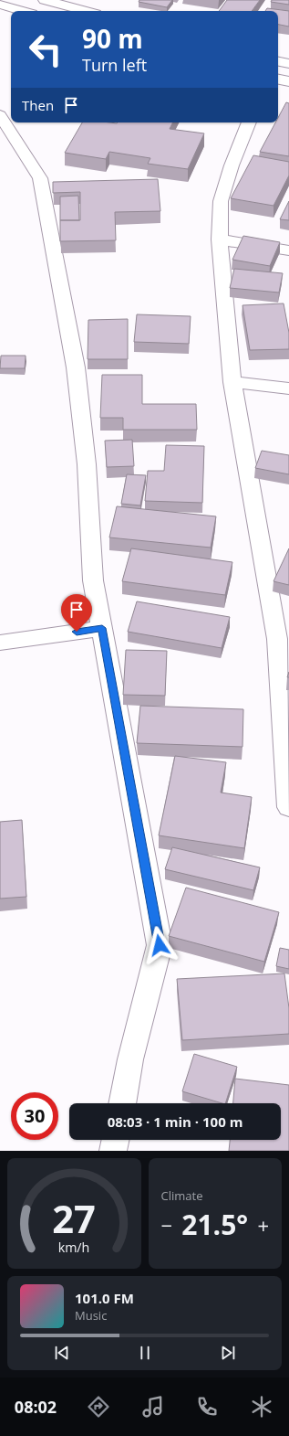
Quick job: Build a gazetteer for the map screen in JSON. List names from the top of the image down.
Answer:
{
  "page": {
    "turn": ["90 m", "Turn left"],
    "then": "Then",
    "limit": "30",
    "trip": "08:03 · 1 min · 100 m",
    "tile": "Climate",
    "heat": ["−", "21.5°", "+"],
    "song": ["101.0 FM", "Music"],
    "tabs": "08:02",
    "gauge": ["27", "km/h"]
  }
}
